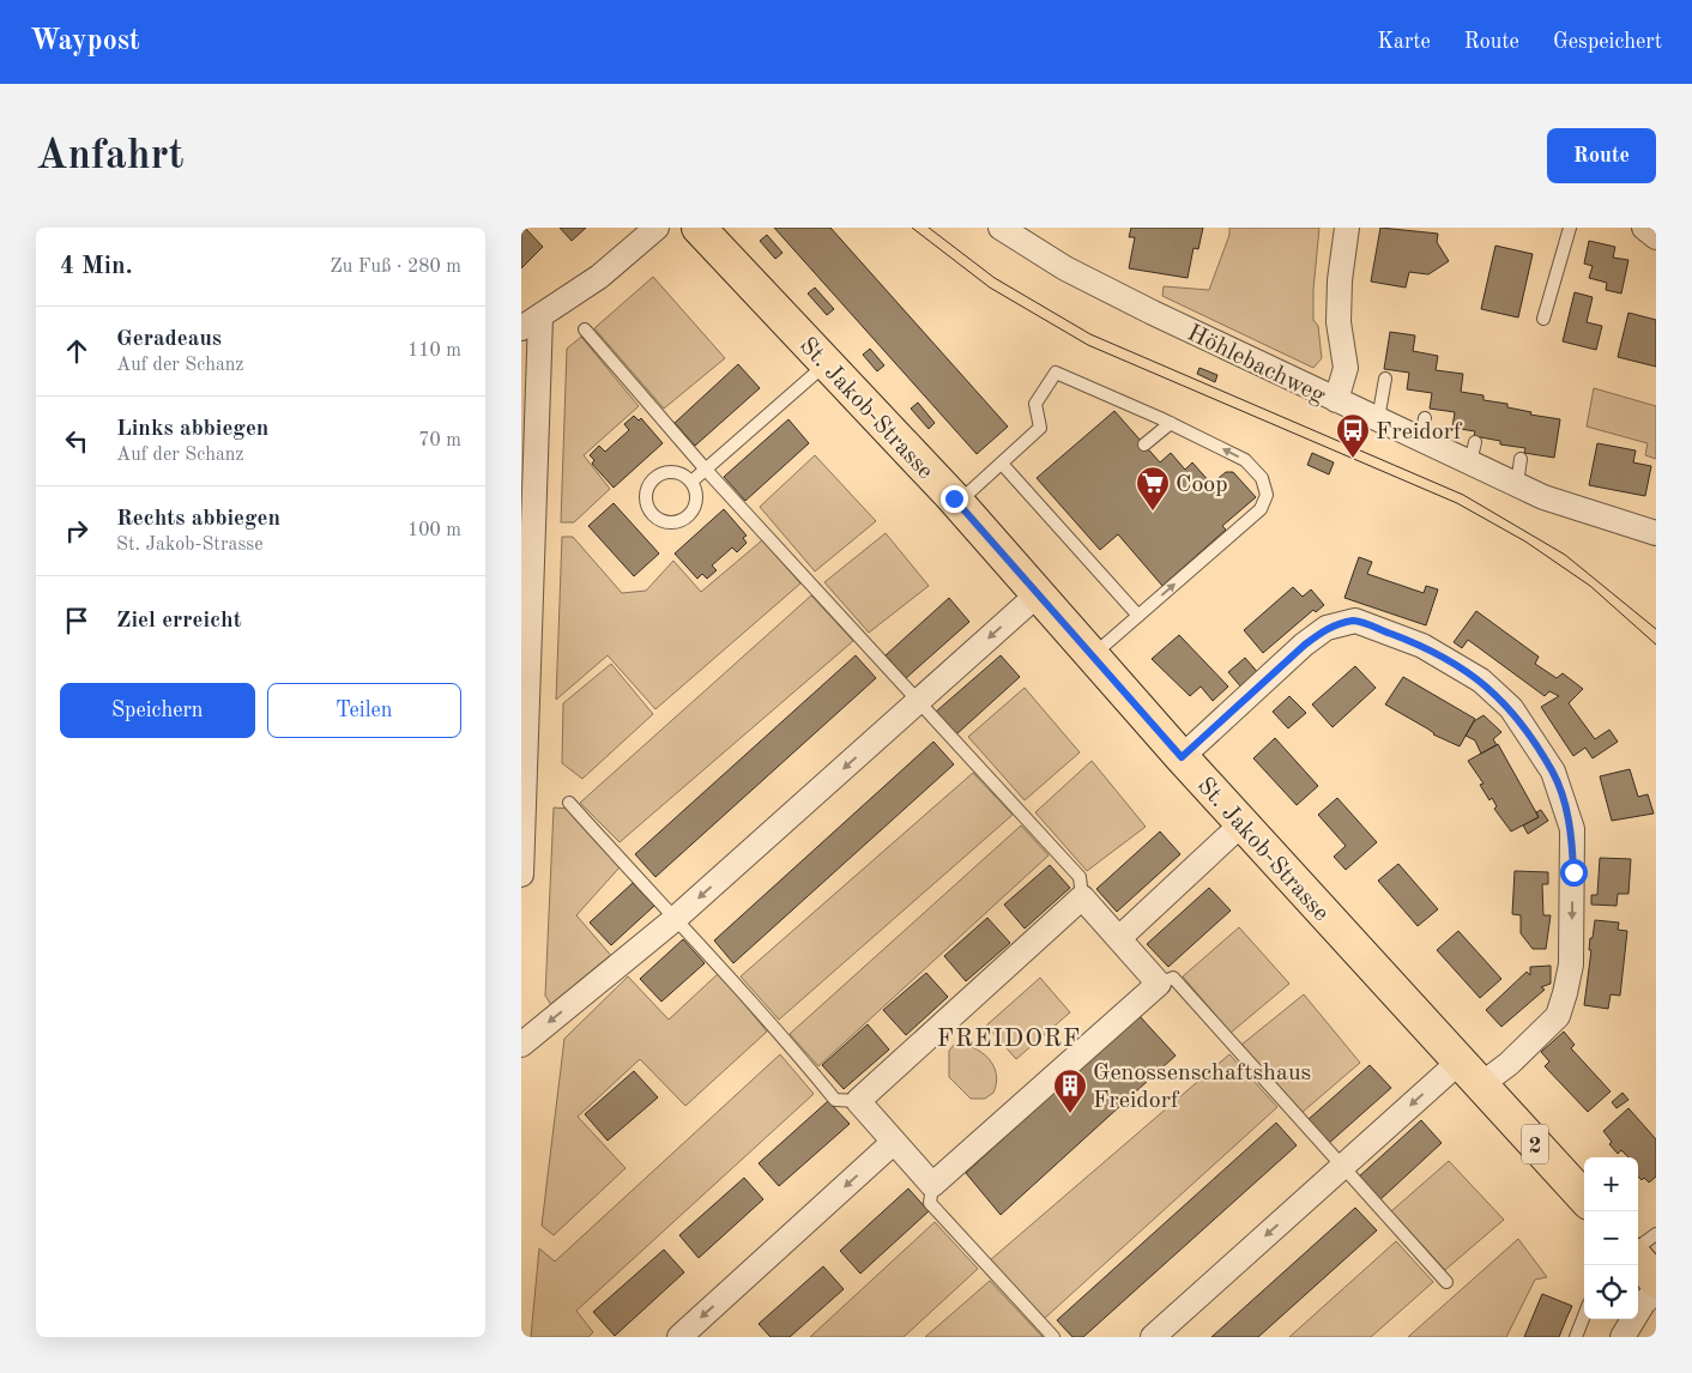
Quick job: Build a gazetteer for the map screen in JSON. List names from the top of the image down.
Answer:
{
  "streets": {
    "main road": ["St. Jakob-Strasse", "2"],
    "street": ["Höhlebachweg"]
  },
  "districts": ["FREIDORF"],
  "places": {
    "bus stop": ["Freidorf"],
    "supermarket": ["Coop"],
    "building": ["Genossenschaftshaus Freidorf"]
  },
  "page": {
    "header": "Waypost",
    "nav": ["Karte", "Route", "Gespeichert"],
    "buttons": [
      "Route",
      ["Speichern", "Teilen"]
    ],
    "title": "Anfahrt",
    "heading": ["4 Min.", "Zu Fuß · 280 m"],
    "list": [
      ["Geradeaus", "Auf der Schanz", "110 m"],
      ["Links abbiegen", "Auf der Schanz", "70 m"],
      ["Rechts abbiegen", "St. Jakob-Strasse", "100 m"],
      "Ziel erreicht"
    ],
    "map_buttons": ["+", "−"]
  }
}
